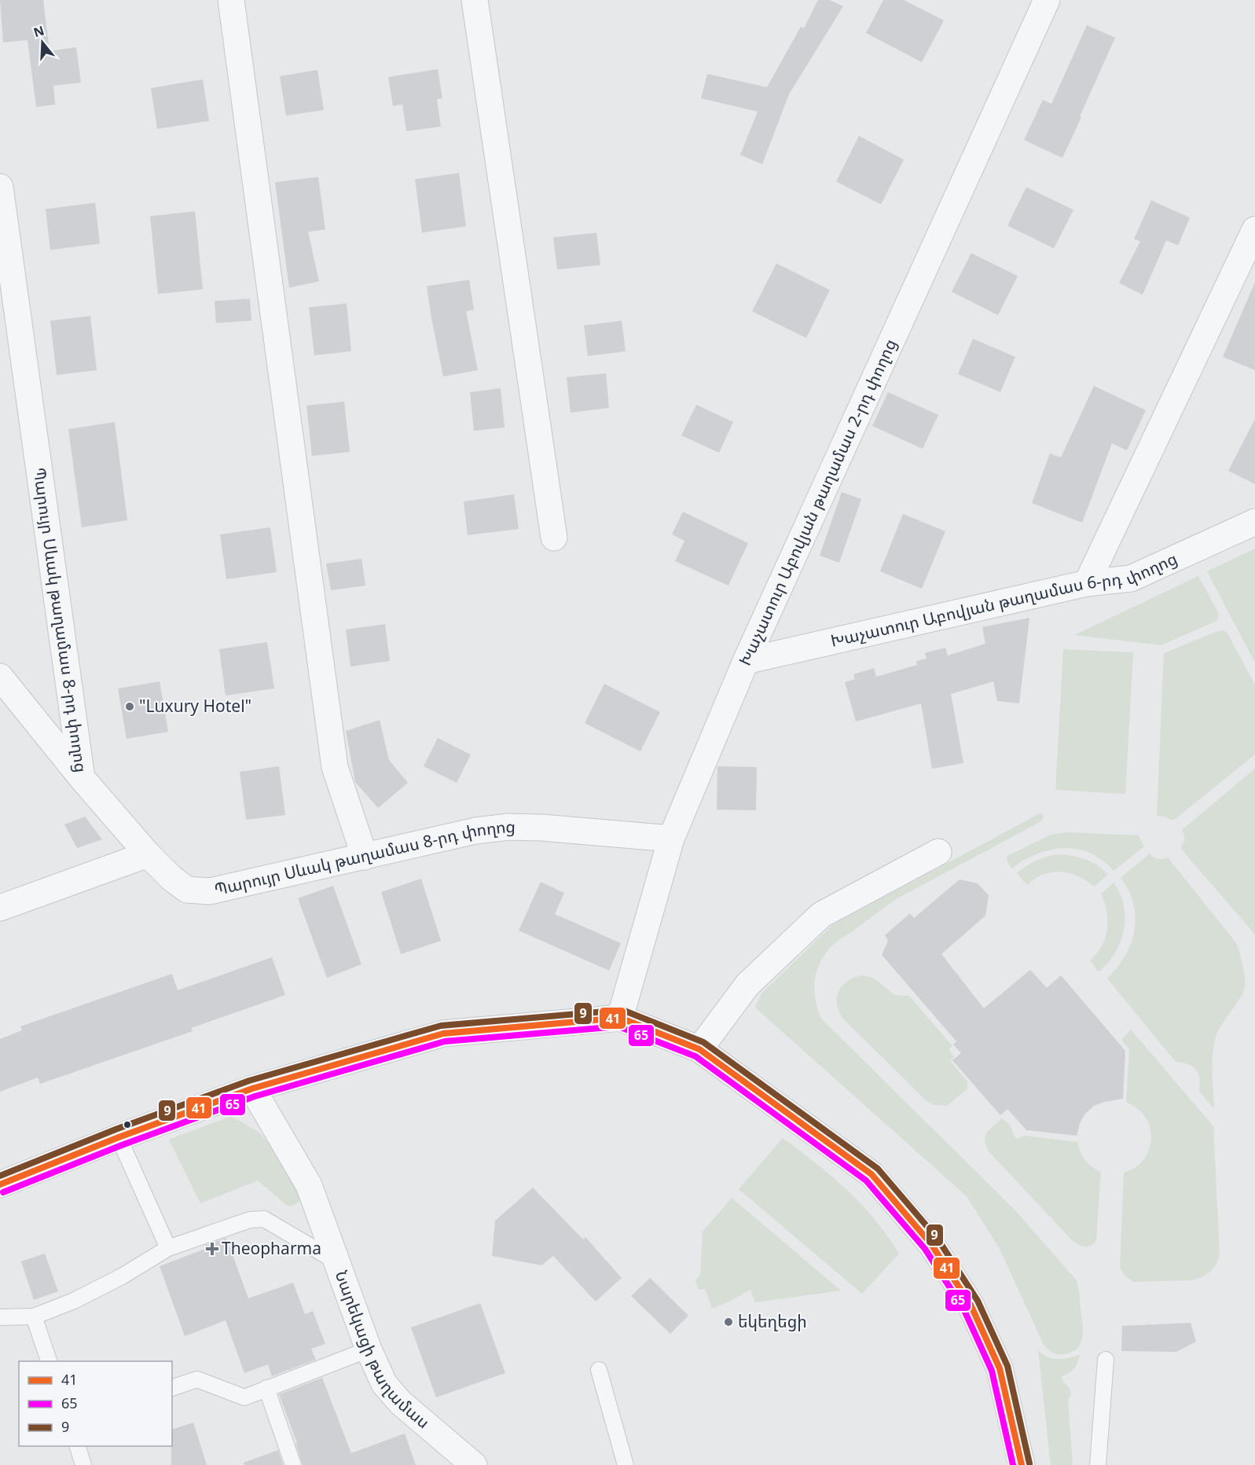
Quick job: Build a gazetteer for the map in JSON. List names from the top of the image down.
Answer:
{
  "streets": {
    "street": [
      "Խաչատուր Աբովյան թաղամաս 2-րդ փողոց",
      "Խաչատուր Աբովյան թաղամաս 6-րդ փողոց",
      "Պարույր Սևակ թաղամաս 8-րդ փողոց",
      "Նարեկացի թաղամաս"
    ]
  },
  "crossings": [
    ["Խաչատուր Աբովյան թաղամաս 2-րդ փողոց", "Խաչատուր Աբովյան թաղամաս 6-րդ փողոց"],
    ["Խաչատուր Աբովյան թաղամաս 2-րդ փողոց", "Պարույր Սևակ թաղամաս 8-րդ փողոց"]
  ],
  "places": {
    "other": ["\"Luxury Hotel\"", "եկեղեցի"],
    "health": ["Theopharma"]
  },
  "lines": ["transit line 9", "transit line 41", "transit line 65"],
  "legend": ["41", "65", "9"],
  "north": "top"
}
